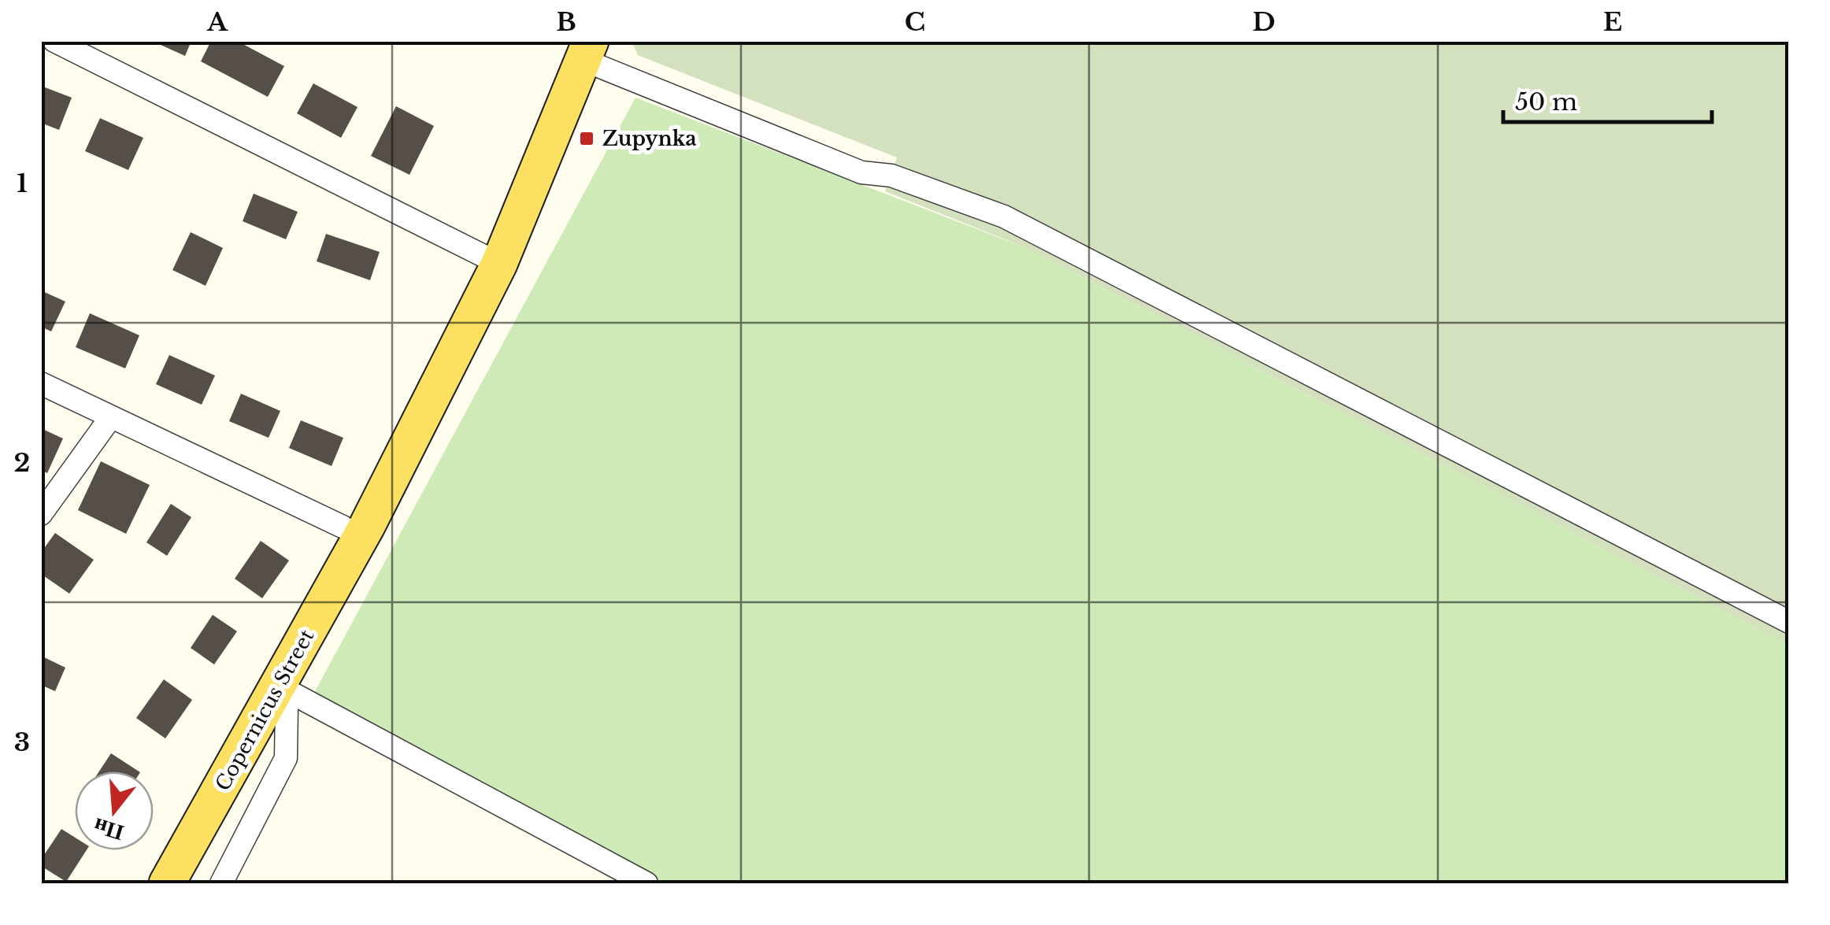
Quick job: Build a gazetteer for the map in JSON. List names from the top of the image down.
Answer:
{
  "streets": {
    "main road": ["Copernicus Street"]
  },
  "places": {
    "transit": ["Zupynka"]
  },
  "scale_bar": "50 m",
  "north": "bottom",
  "grid": {
    "columns": [
      "A",
      "B",
      "C",
      "D",
      "E"
    ],
    "rows": ["1", "2", "3"]
  }
}
